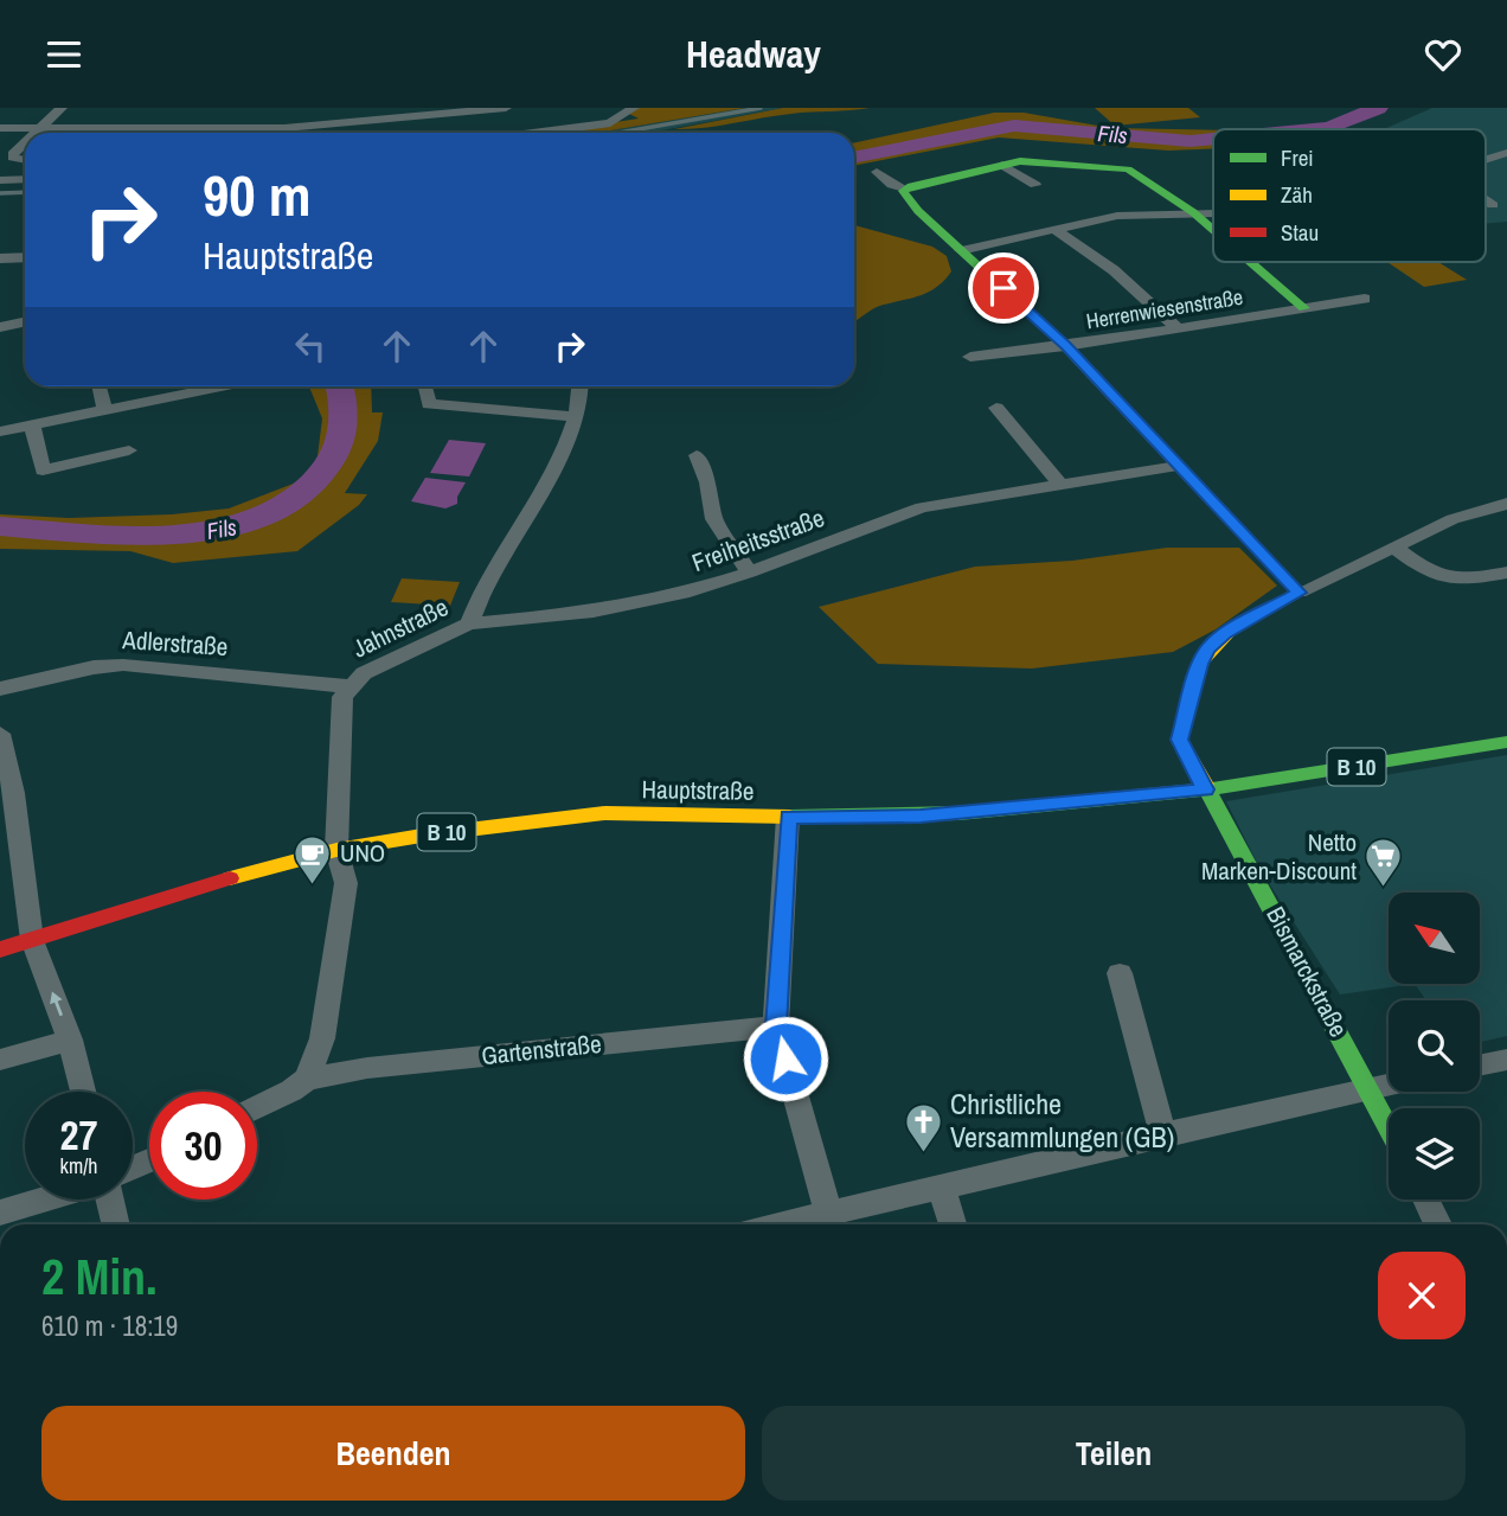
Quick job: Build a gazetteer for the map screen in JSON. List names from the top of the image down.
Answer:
{
  "streets": {
    "street": [
      "Herrenwiesenstraße",
      "Freiheitsstraße",
      "Jahnstraße",
      "Adlerstraße",
      "B 10",
      "Hauptstraße",
      "Bismarckstraße",
      "Gartenstraße"
    ]
  },
  "crossings": [
    ["Freiheitsstraße", "Jahnstraße"],
    ["Jahnstraße", "Adlerstraße"],
    ["Jahnstraße", "Hauptstraße"],
    ["Jahnstraße", "Gartenstraße"],
    ["Hauptstraße", "Bismarckstraße"]
  ],
  "water": ["Fils"],
  "places": {
    "cafe": ["UNO"],
    "supermarket": ["Netto Marken-Discount"],
    "church": ["Christliche Versammlungen (GB)"]
  },
  "legend": ["Frei", "Zäh", "Stau"],
  "north": "top left",
  "page": {
    "header": "Headway",
    "turn": ["90 m", "Hauptstraße"],
    "speed": "27 km/h",
    "limit": "30",
    "heading": ["2 Min.", "610 m · 18:19"],
    "buttons": ["Beenden", "Teilen"]
  }
}
